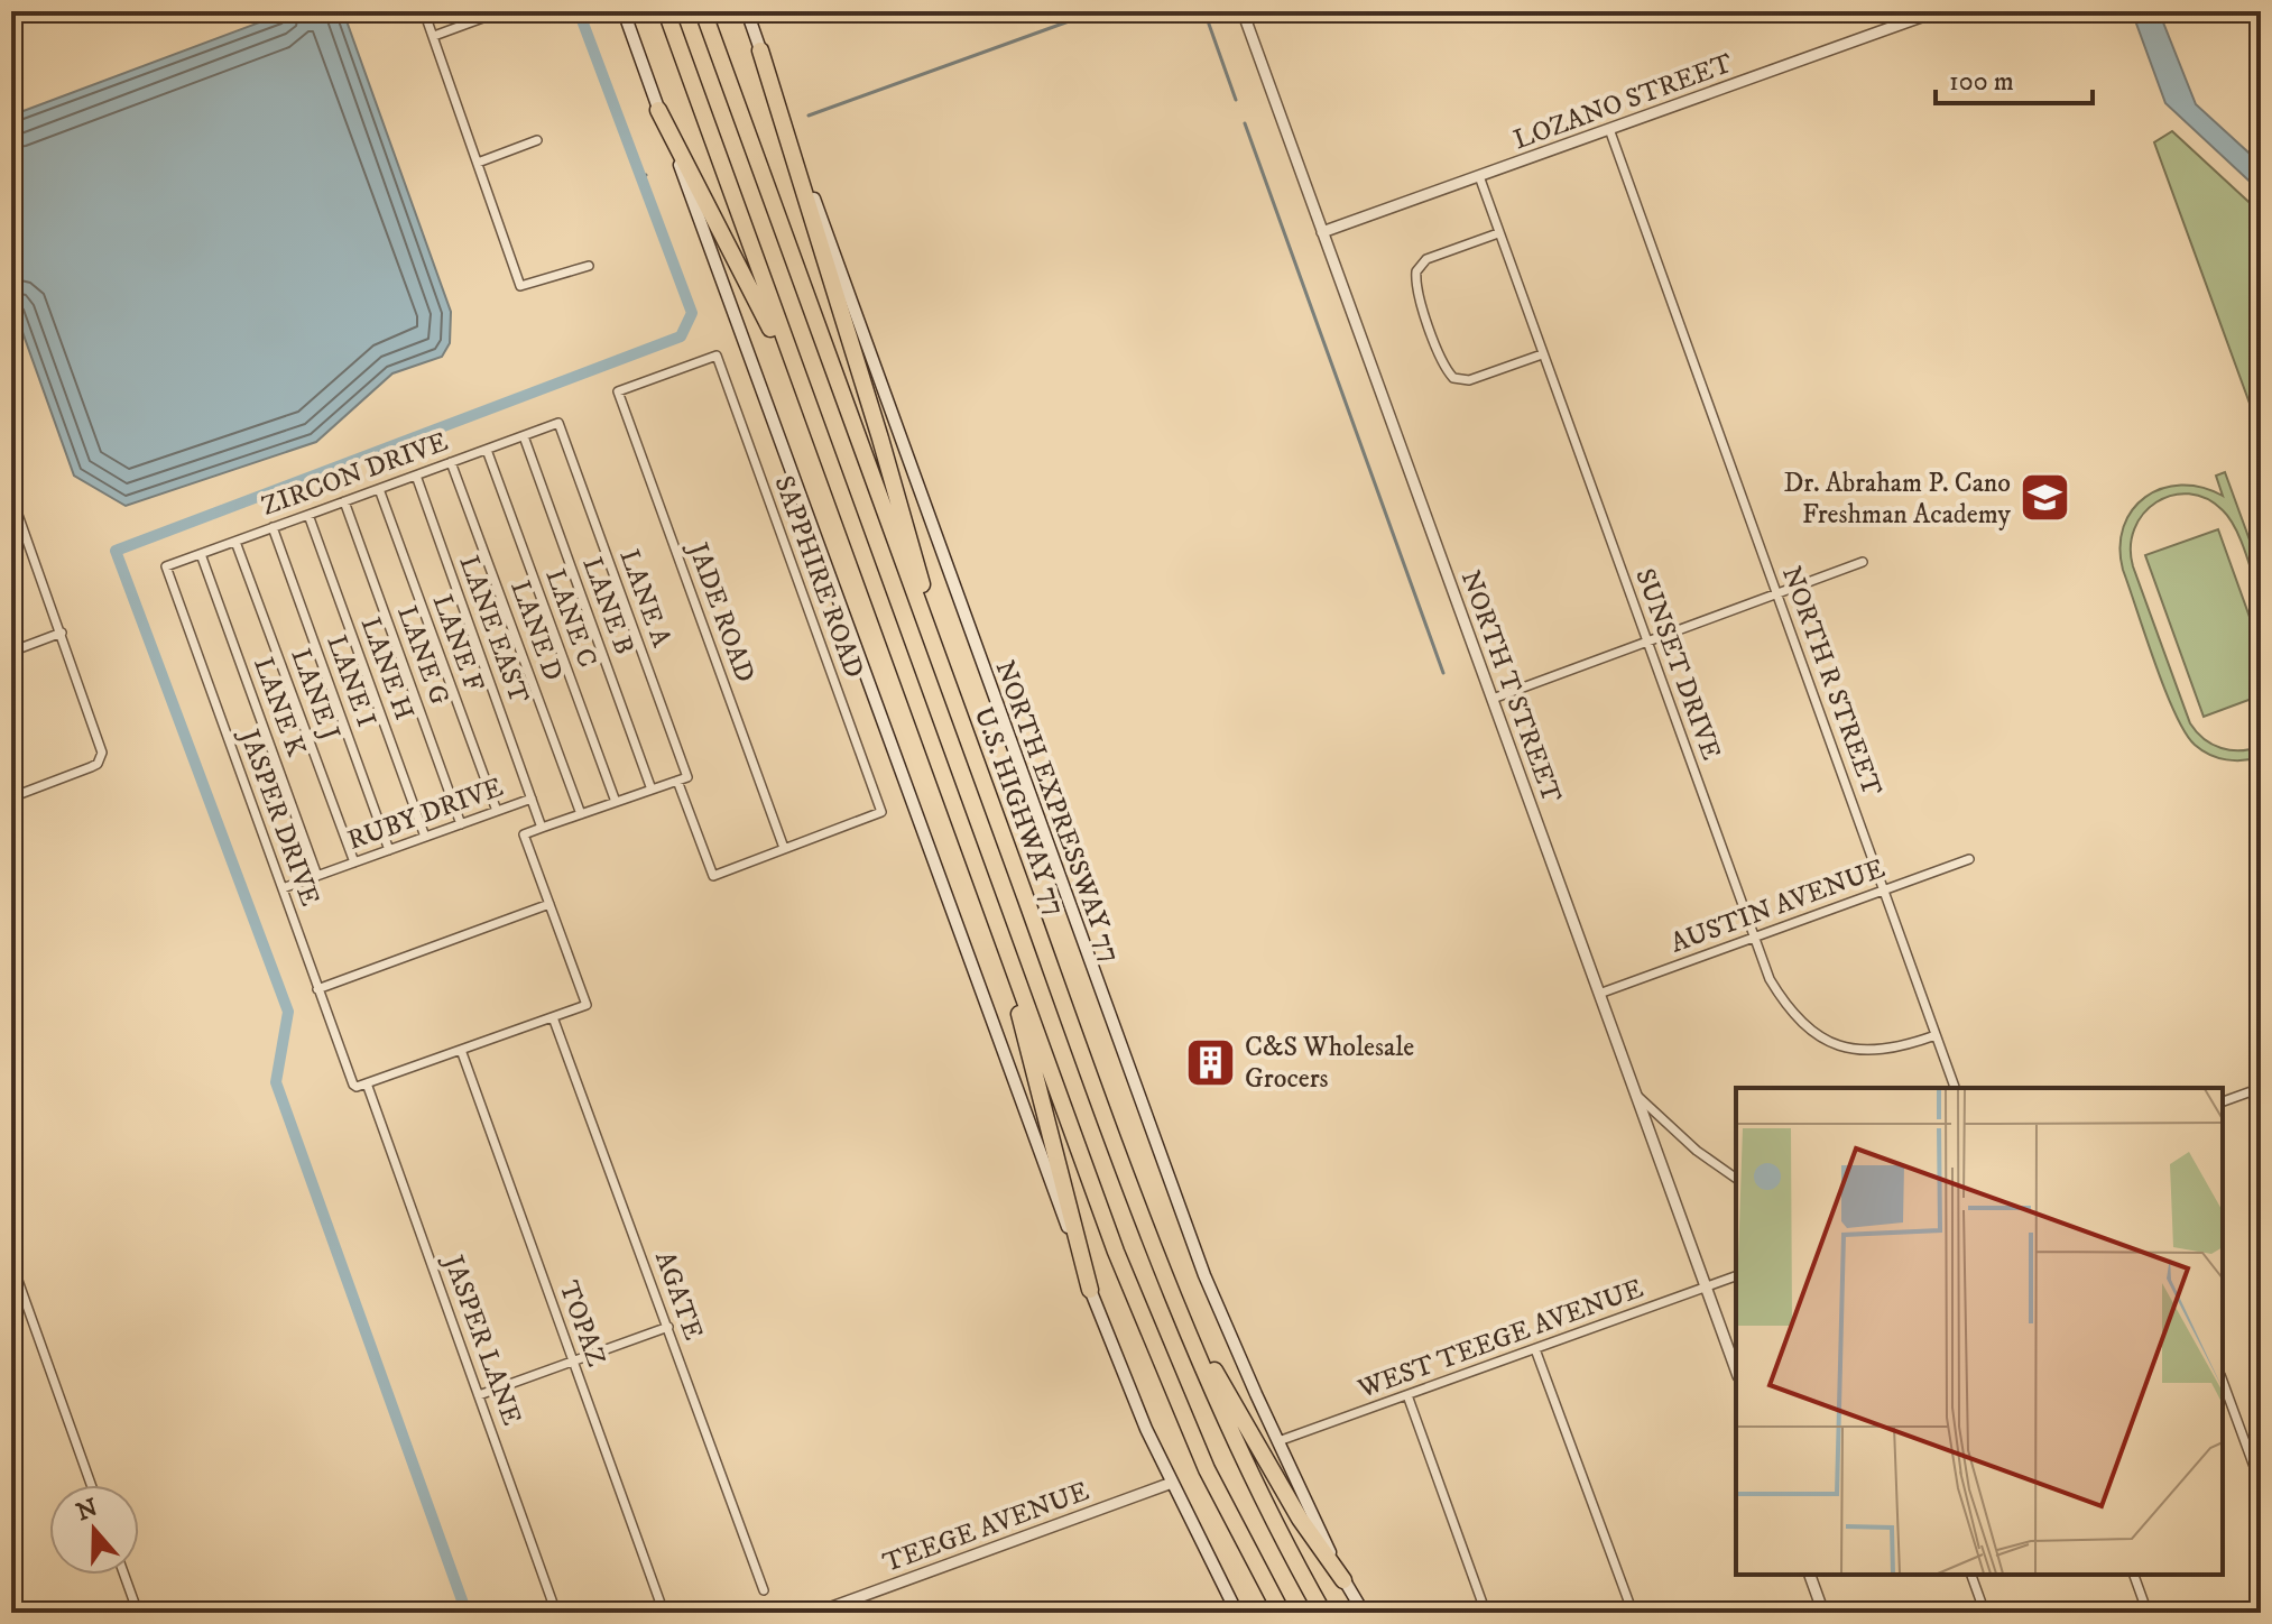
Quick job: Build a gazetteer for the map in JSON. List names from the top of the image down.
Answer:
{
  "streets": {
    "highway": ["U.S. HIGHWAY 77"],
    "main road": ["NORTH EXPRESSWAY 77"],
    "street": [
      "LOZANO STREET",
      "ZIRCON DRIVE",
      "SAPPHIRE ROAD",
      "LANE A",
      "LANE B",
      "JADE ROAD",
      "LANE C",
      "LANE EAST",
      "LANE D",
      "LANE F",
      "LANE G",
      "SUNSET DRIVE",
      "LANE H",
      "LANE I",
      "NORTH R STREET",
      "NORTH T STREET",
      "LANE J",
      "LANE K",
      "RUBY DRIVE",
      "JASPER DRIVE",
      "AUSTIN AVENUE",
      "AGATE",
      "TOPAZ",
      "WEST TEEGE AVENUE",
      "JASPER LANE",
      "TEEGE AVENUE"
    ]
  },
  "crossings": [
    ["LOZANO STREET", "SUNSET DRIVE"],
    ["LOZANO STREET", "NORTH R STREET"],
    ["LOZANO STREET", "NORTH T STREET"],
    ["ZIRCON DRIVE", "LANE A"],
    ["ZIRCON DRIVE", "LANE B"],
    ["ZIRCON DRIVE", "LANE C"],
    ["ZIRCON DRIVE", "LANE EAST"],
    ["ZIRCON DRIVE", "LANE D"],
    ["ZIRCON DRIVE", "LANE F"],
    ["ZIRCON DRIVE", "LANE G"],
    ["ZIRCON DRIVE", "LANE H"],
    ["ZIRCON DRIVE", "LANE I"],
    ["ZIRCON DRIVE", "LANE J"],
    ["ZIRCON DRIVE", "LANE K"],
    ["ZIRCON DRIVE", "JASPER DRIVE"],
    ["SAPPHIRE ROAD", "JADE ROAD"],
    ["LANE EAST", "RUBY DRIVE"],
    ["LANE F", "RUBY DRIVE"],
    ["LANE G", "RUBY DRIVE"],
    ["SUNSET DRIVE", "NORTH R STREET"],
    ["SUNSET DRIVE", "AUSTIN AVENUE"],
    ["LANE H", "RUBY DRIVE"],
    ["LANE I", "RUBY DRIVE"],
    ["NORTH R STREET", "AUSTIN AVENUE"],
    ["NORTH T STREET", "AUSTIN AVENUE"],
    ["NORTH T STREET", "WEST TEEGE AVENUE"],
    ["LANE J", "RUBY DRIVE"],
    ["LANE K", "RUBY DRIVE"],
    ["NORTH EXPRESSWAY 77", "WEST TEEGE AVENUE"],
    ["RUBY DRIVE", "JASPER DRIVE"],
    ["JASPER DRIVE", "JASPER LANE"]
  ],
  "places": {
    "school or university": ["Dr. Abraham P. Cano Freshman Academy"],
    "building": ["C&S Wholesale Grocers"]
  },
  "scale_bar": "100 m",
  "north": "top"
}
